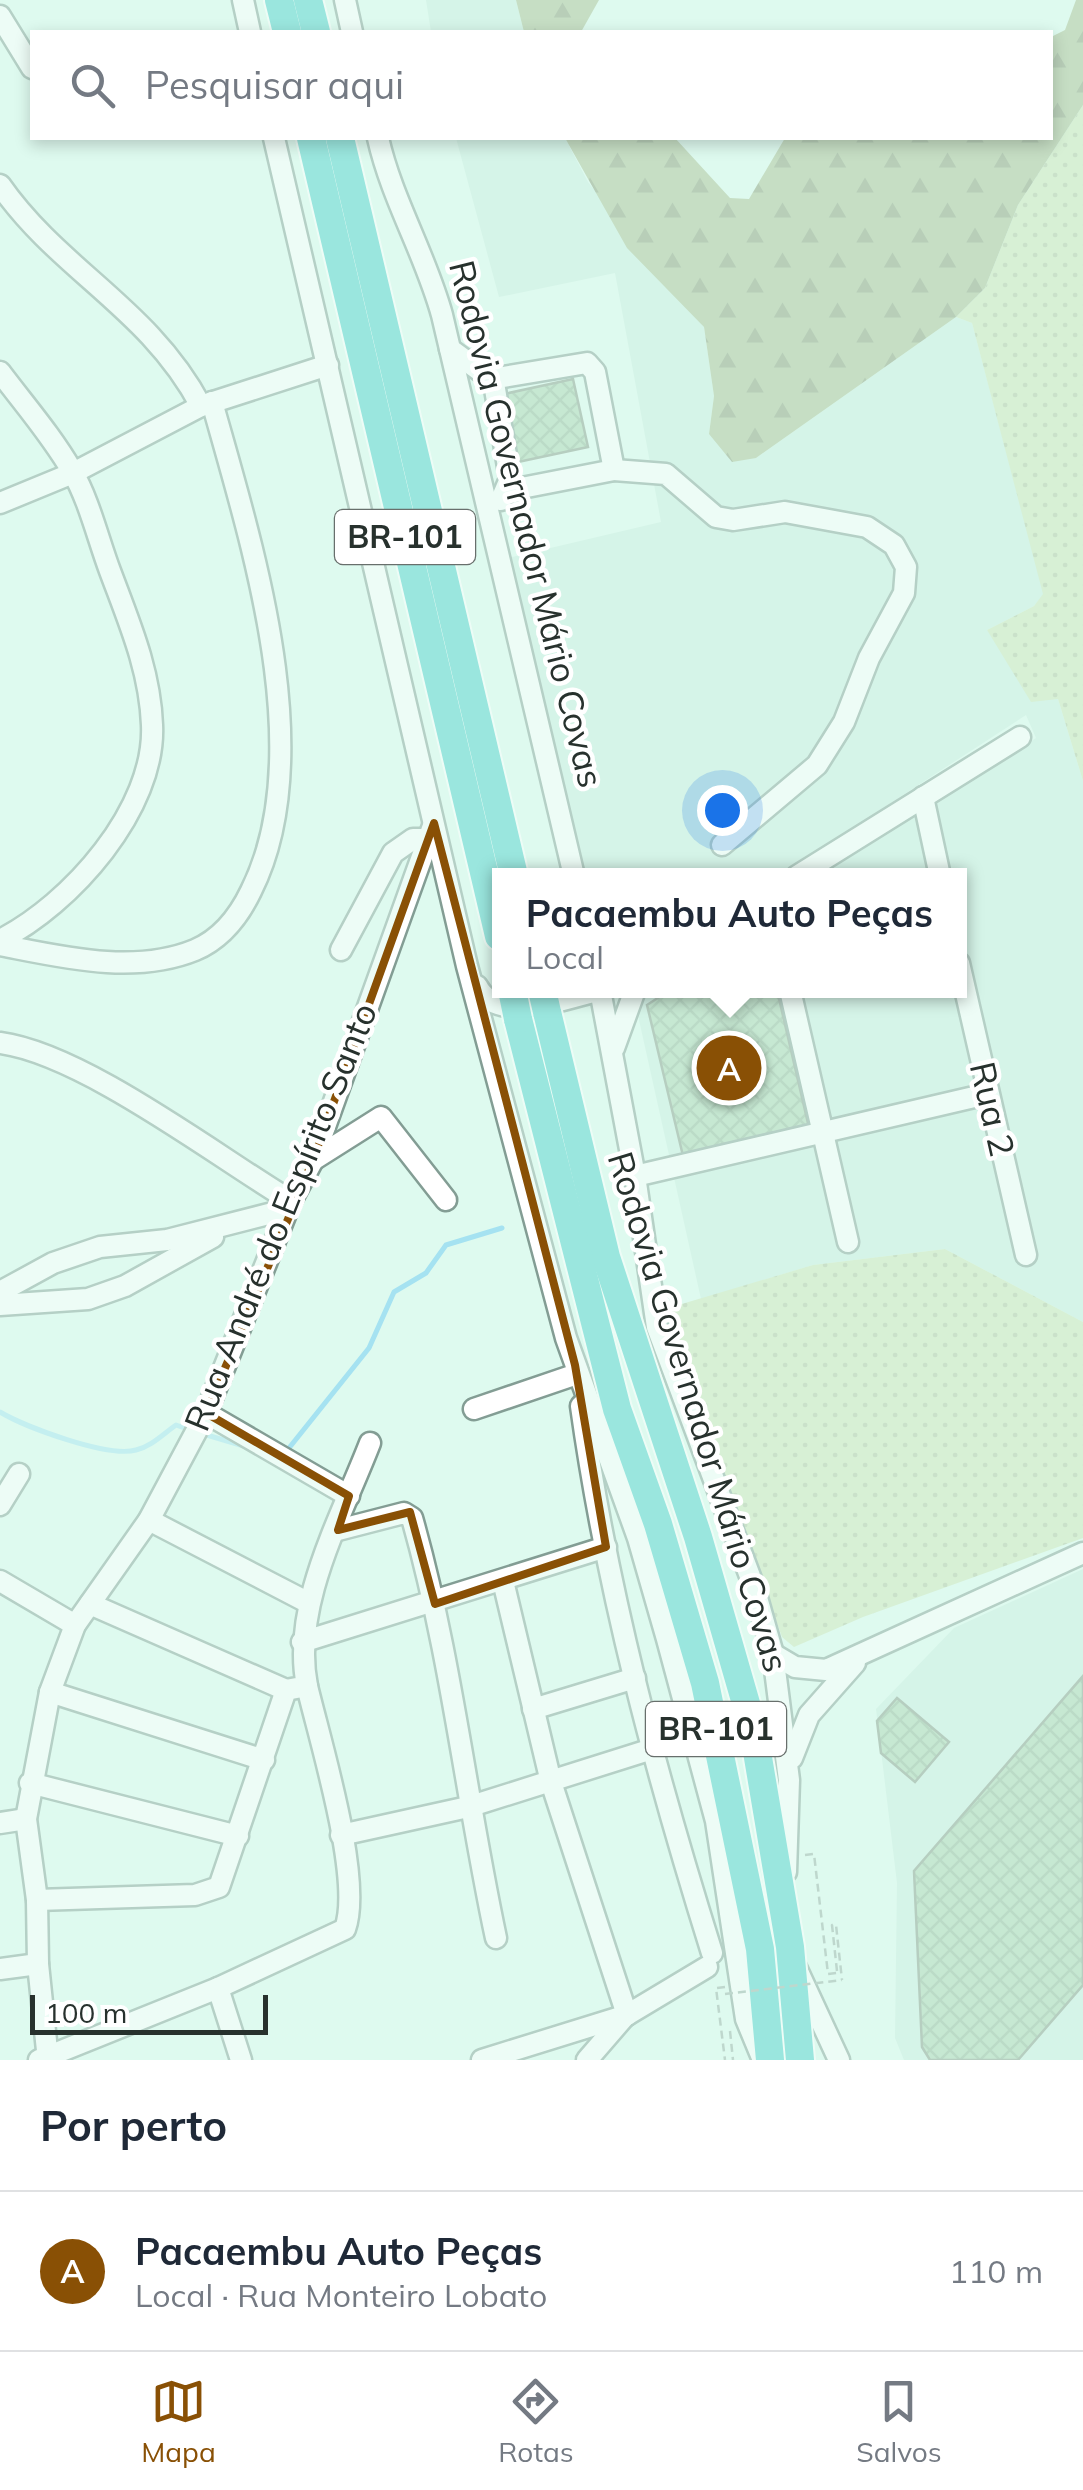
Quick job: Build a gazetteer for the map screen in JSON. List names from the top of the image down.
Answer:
{
  "streets": {
    "highway": ["Rodovia Governador Mário Covas", "BR-101"],
    "street": ["Rua 2", "Rua André do Espírito Santo"]
  },
  "scale_bar": "100 m",
  "page": {
    "search": "Pesquisar aqui",
    "popup": ["Pacaembu Auto Peças", "Local"],
    "pins": "A",
    "scale": "100 m",
    "heading": "Por perto",
    "list": [
      {
        "mark": "A",
        "name": "Pacaembu Auto Peças",
        "note": "Local · Rua Monteiro Lobato",
        "value": "110 m"
      }
    ],
    "nav": ["Mapa", "Rotas", "Salvos"]
  }
}
